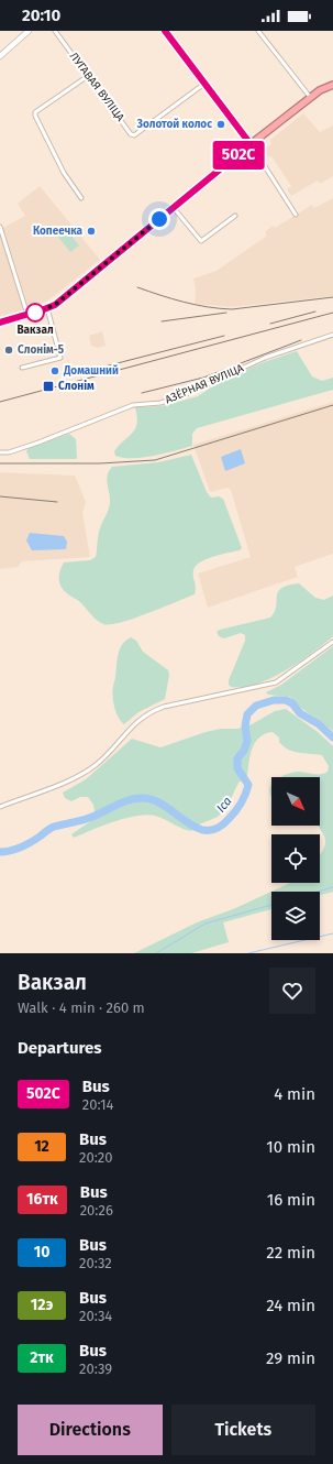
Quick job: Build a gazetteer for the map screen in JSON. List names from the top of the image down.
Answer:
{
  "streets": {
    "street": ["ЛУГАВАЯ ВУЛІЦА", "АЗЁРНАЯ ВУЛІЦА"]
  },
  "water": ["Іса"],
  "places": {
    "other": [
      "Золотой колос",
      "Копеечка",
      "Вакзал",
      "Слонім-5",
      "Домашний"
    ],
    "transit": ["Слонім"]
  },
  "lines": ["bus line 502С"],
  "north": "bottom right",
  "page": {
    "status": "20:10",
    "on_map": "502С",
    "heading": [
      ["Вакзал", "Walk · 4 min · 260 m"],
      "Departures"
    ],
    "list": [
      {
        "mark": "502С",
        "name": "Bus",
        "note": "20:14",
        "value": "4 min"
      },
      {
        "mark": "12",
        "name": "Bus",
        "note": "20:20",
        "value": "10 min"
      },
      {
        "mark": "16тк",
        "name": "Bus",
        "note": "20:26",
        "value": "16 min"
      },
      {
        "mark": "10",
        "name": "Bus",
        "note": "20:32",
        "value": "22 min"
      },
      {
        "mark": "12э",
        "name": "Bus",
        "note": "20:34",
        "value": "24 min"
      },
      {
        "mark": "2тк",
        "name": "Bus",
        "note": "20:39",
        "value": "29 min"
      }
    ],
    "buttons": ["Directions", "Tickets"]
  }
}
